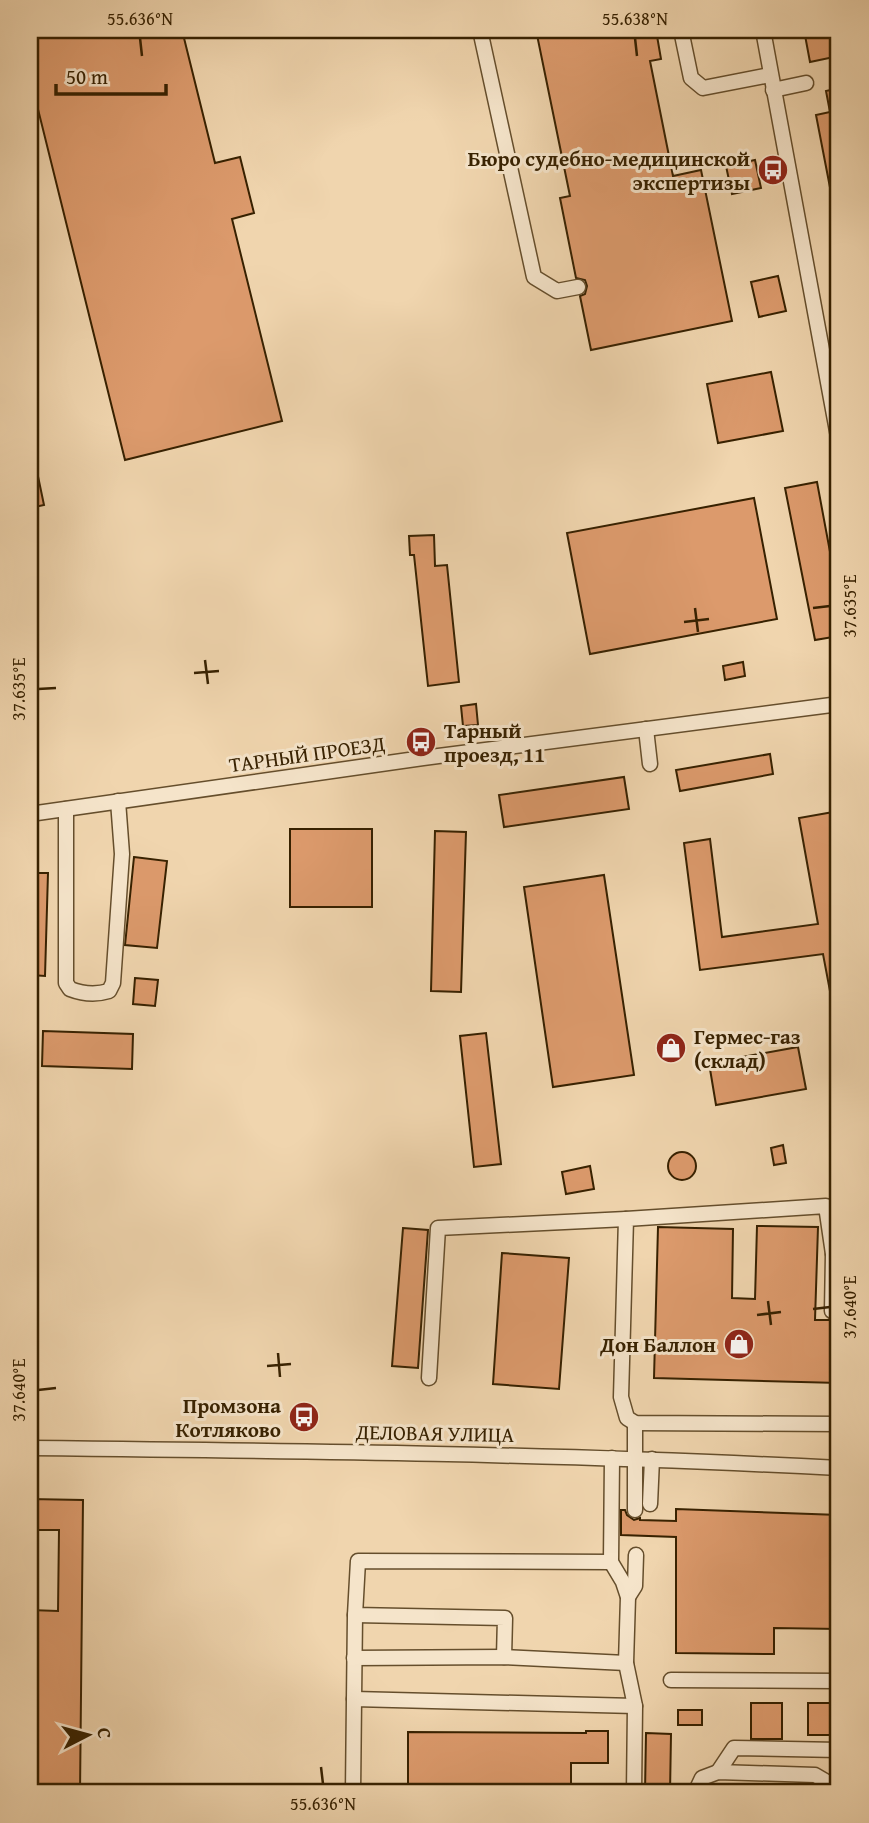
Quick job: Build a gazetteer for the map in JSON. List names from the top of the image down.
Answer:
{
  "streets": {
    "street": ["ТАРНЫЙ ПРОЕЗД", "ДЕЛОВАЯ УЛИЦА"]
  },
  "places": {
    "bus stop": ["Бюро судебно-медицинской экспертизы", "Тарный проезд, 11", "Промзона Котляково"],
    "shop": ["Гермес-газ (склад)", "Дон Баллон"]
  },
  "scale_bar": "50 m",
  "north": "right",
  "coordinates": [
    "55.636°N",
    "55.638°N",
    "37.635°E",
    "37.640°E"
  ]
}
